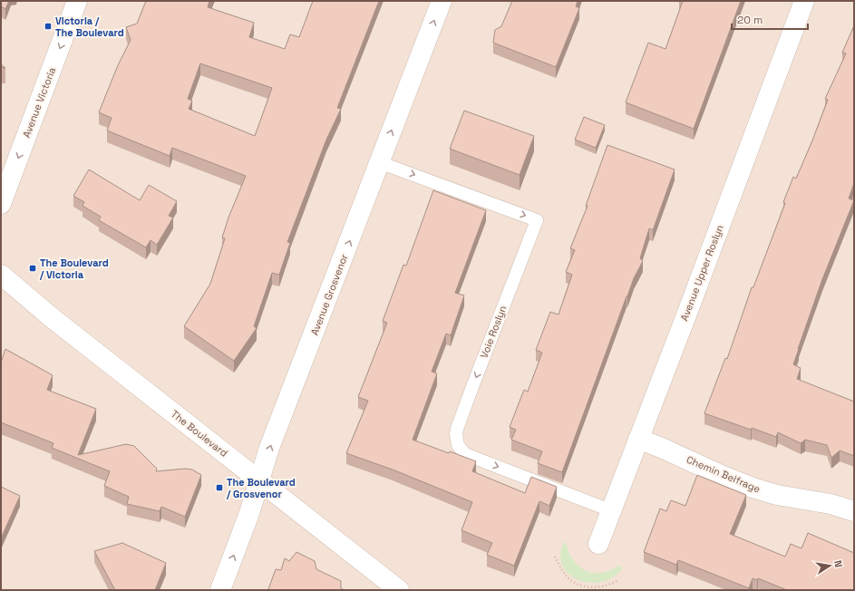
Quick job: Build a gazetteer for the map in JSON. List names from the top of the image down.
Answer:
{
  "streets": {
    "street": [
      "Avenue Victoria",
      "Avenue Upper Roslyn",
      "Avenue Grosvenor",
      "The Boulevard",
      "Chemin Belfrage"
    ],
    "lane": ["Voie Roslyn"]
  },
  "crossings": [
    ["Avenue Upper Roslyn", "Voie Roslyn"],
    ["Avenue Upper Roslyn", "Chemin Belfrage"],
    ["Avenue Grosvenor", "Voie Roslyn"],
    ["Avenue Grosvenor", "The Boulevard"]
  ],
  "one_way": ["Avenue Victoria", "Avenue Grosvenor"],
  "places": {
    "transit": ["Victoria / The Boulevard", "The Boulevard / Victoria", "The Boulevard / Grosvenor"]
  },
  "scale_bar": "20 m",
  "north": "right"
}
